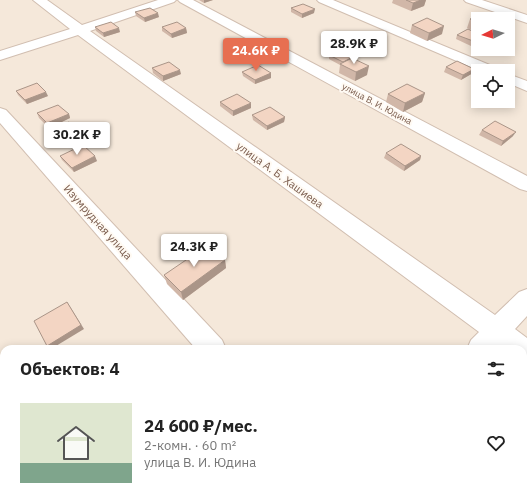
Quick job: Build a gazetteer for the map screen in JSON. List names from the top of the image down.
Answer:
{
  "streets": {
    "street": ["улица В. И. Юдина", "улица А. Б. Хашиева", "Изумрудная улица"]
  },
  "north": "left",
  "page": {
    "price": [
      "28.9K ₽",
      "24.6K ₽",
      "30.2K ₽",
      "24.3K ₽"
    ],
    "heading": "Объектов: 4",
    "list": [
      {
        "name": "24 600 ₽/мес.",
        "note": "2-комн. · 60 m² · улица В. И. Юдина"
      }
    ]
  }
}
